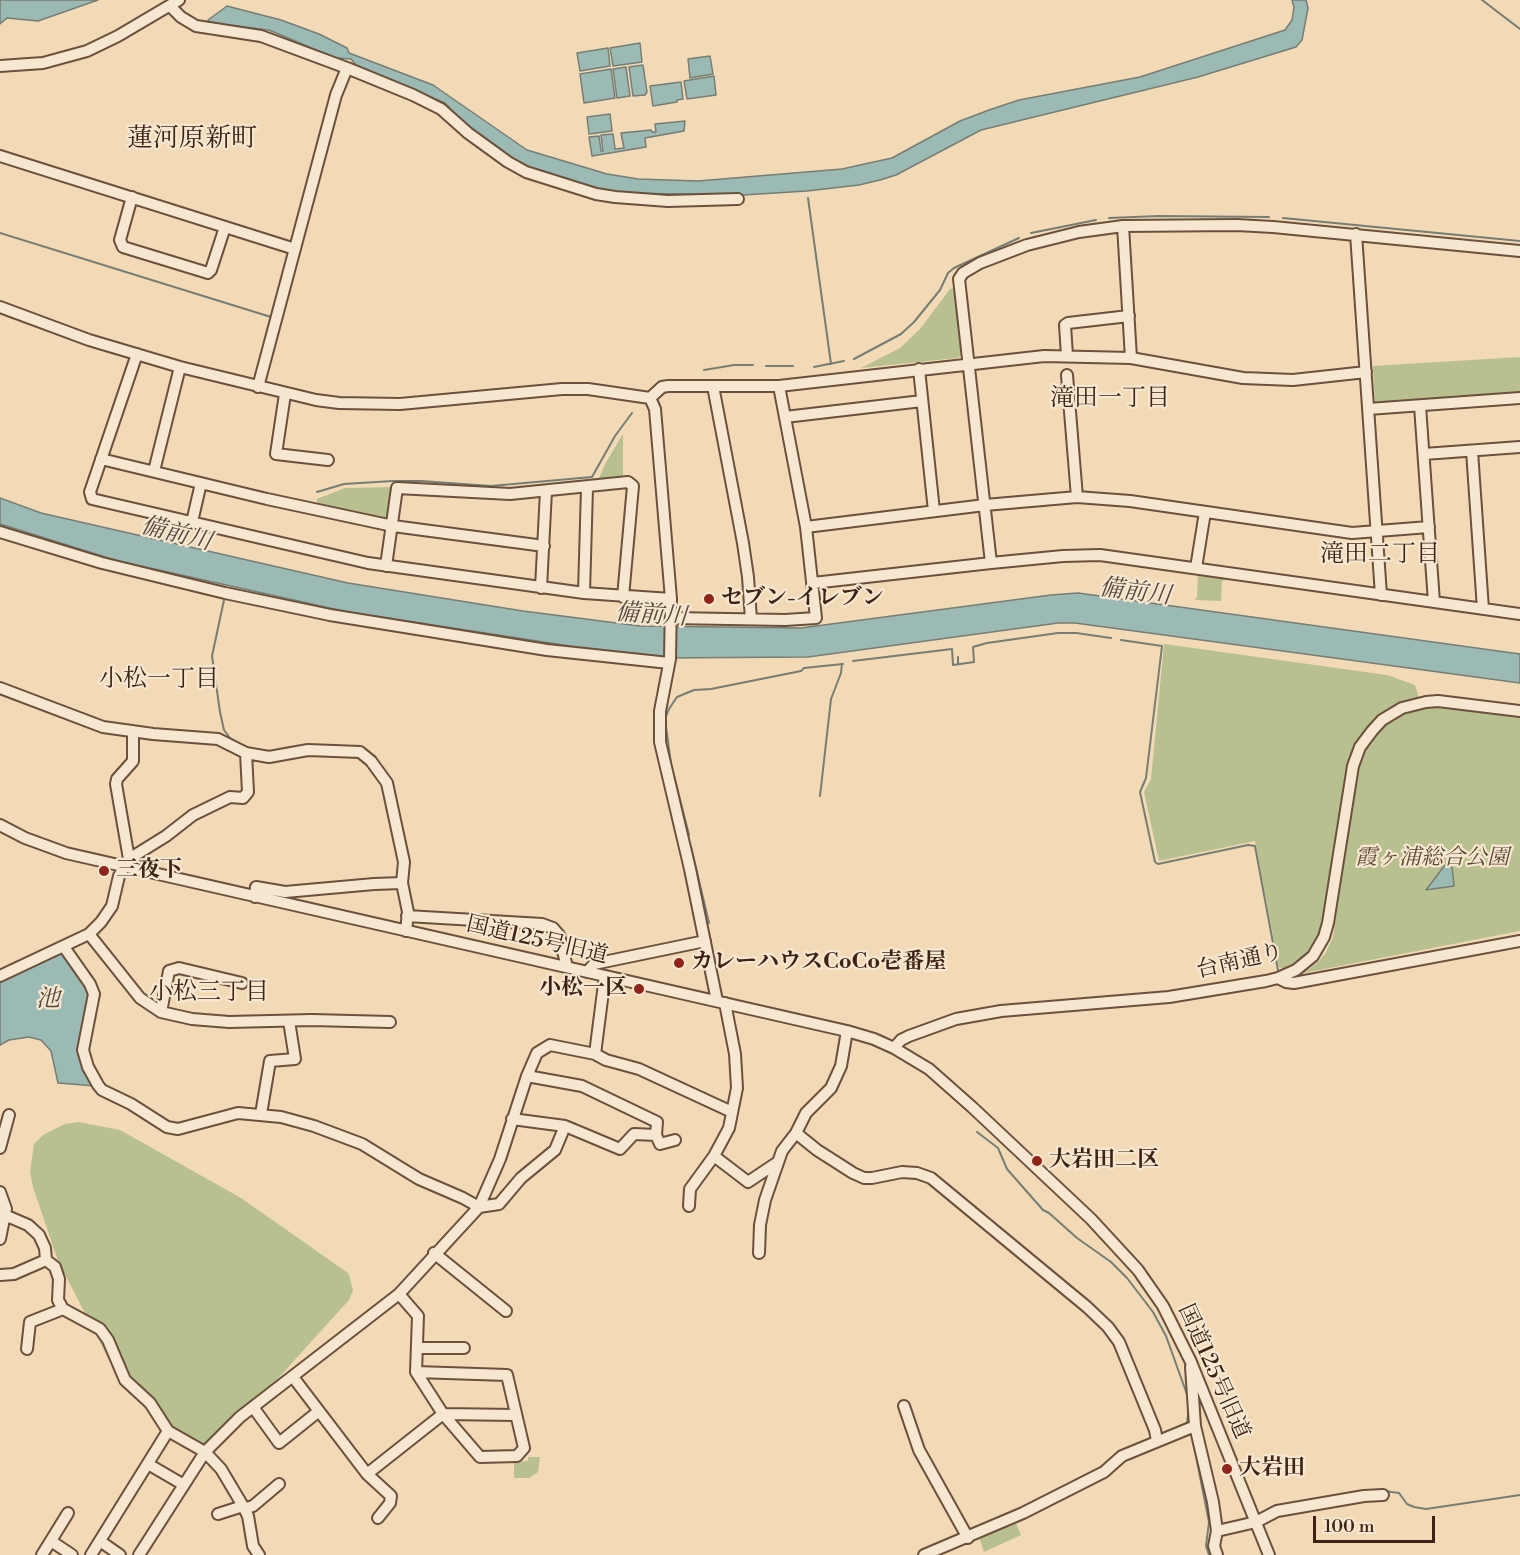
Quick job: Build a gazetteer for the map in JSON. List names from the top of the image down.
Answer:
{
  "streets": {
    "street": ["国道125号旧道", "台南通り"]
  },
  "crossings": [
    ["国道125号旧道", "台南通り"]
  ],
  "districts": [
    "蓮河原新町",
    "滝田一丁目",
    "滝田二丁目",
    "小松一丁目",
    "小松三丁目"
  ],
  "water": ["備前川", "池"],
  "parks": ["霞ヶ浦総合公園"],
  "places": [
    "セブン-イレブン",
    "三夜下",
    "カレーハウスCoCo壱番屋",
    "小松一区",
    "大岩田二区",
    "大岩田"
  ],
  "scale_bar": "100 m"
}
